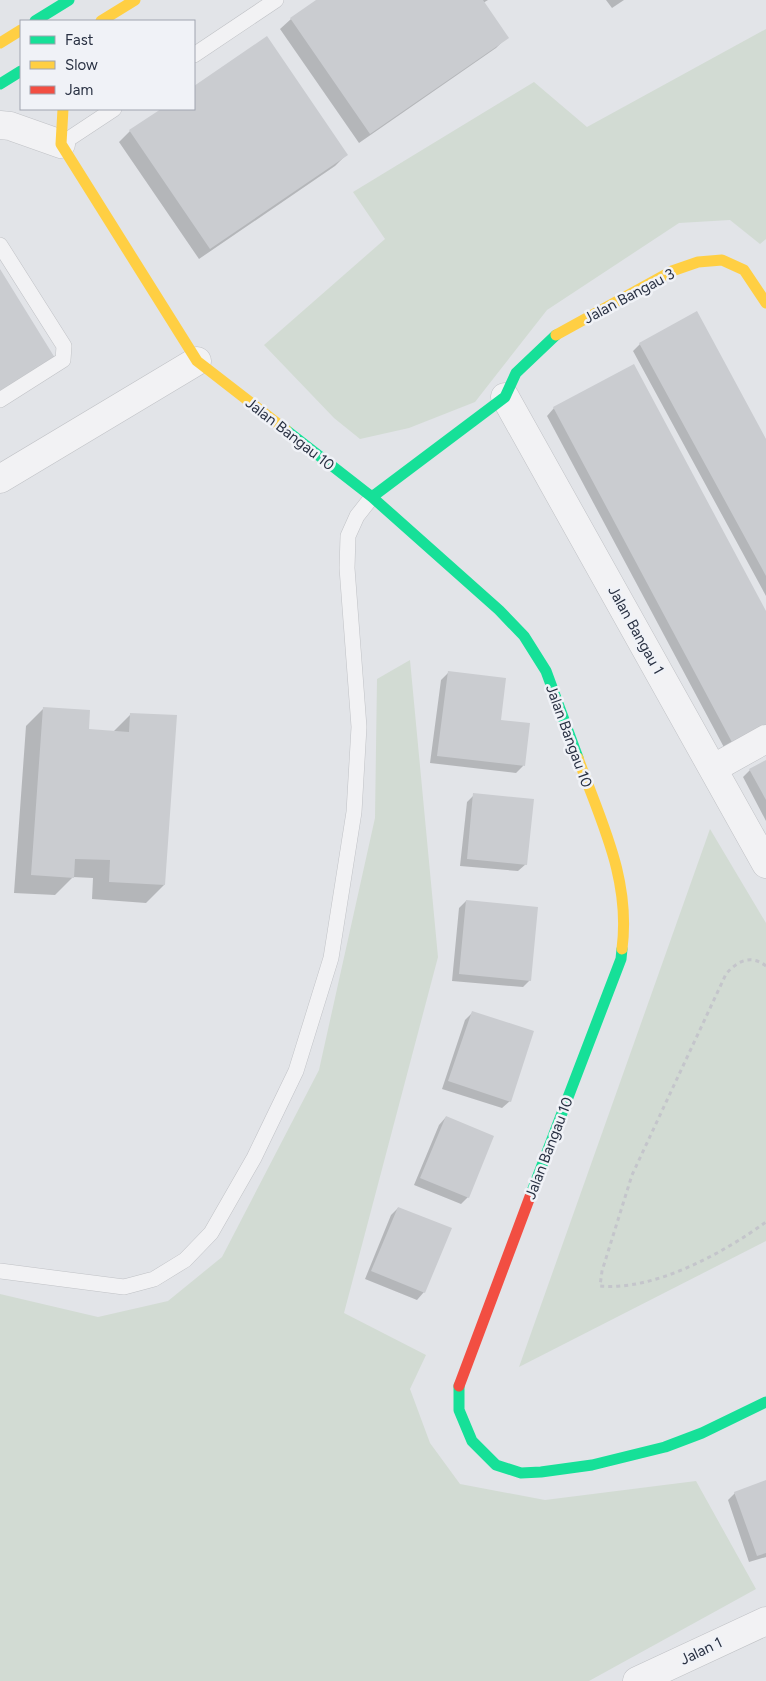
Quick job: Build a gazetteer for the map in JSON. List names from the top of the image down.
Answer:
{
  "streets": {
    "main road": ["Jalan Bangau 3", "Jalan Bangau 10"],
    "street": ["Jalan Bangau 1", "Jalan 1"]
  },
  "crossings": [
    ["Jalan Bangau 3", "Jalan Bangau 1"]
  ],
  "legend": ["Fast", "Slow", "Jam"]
}
